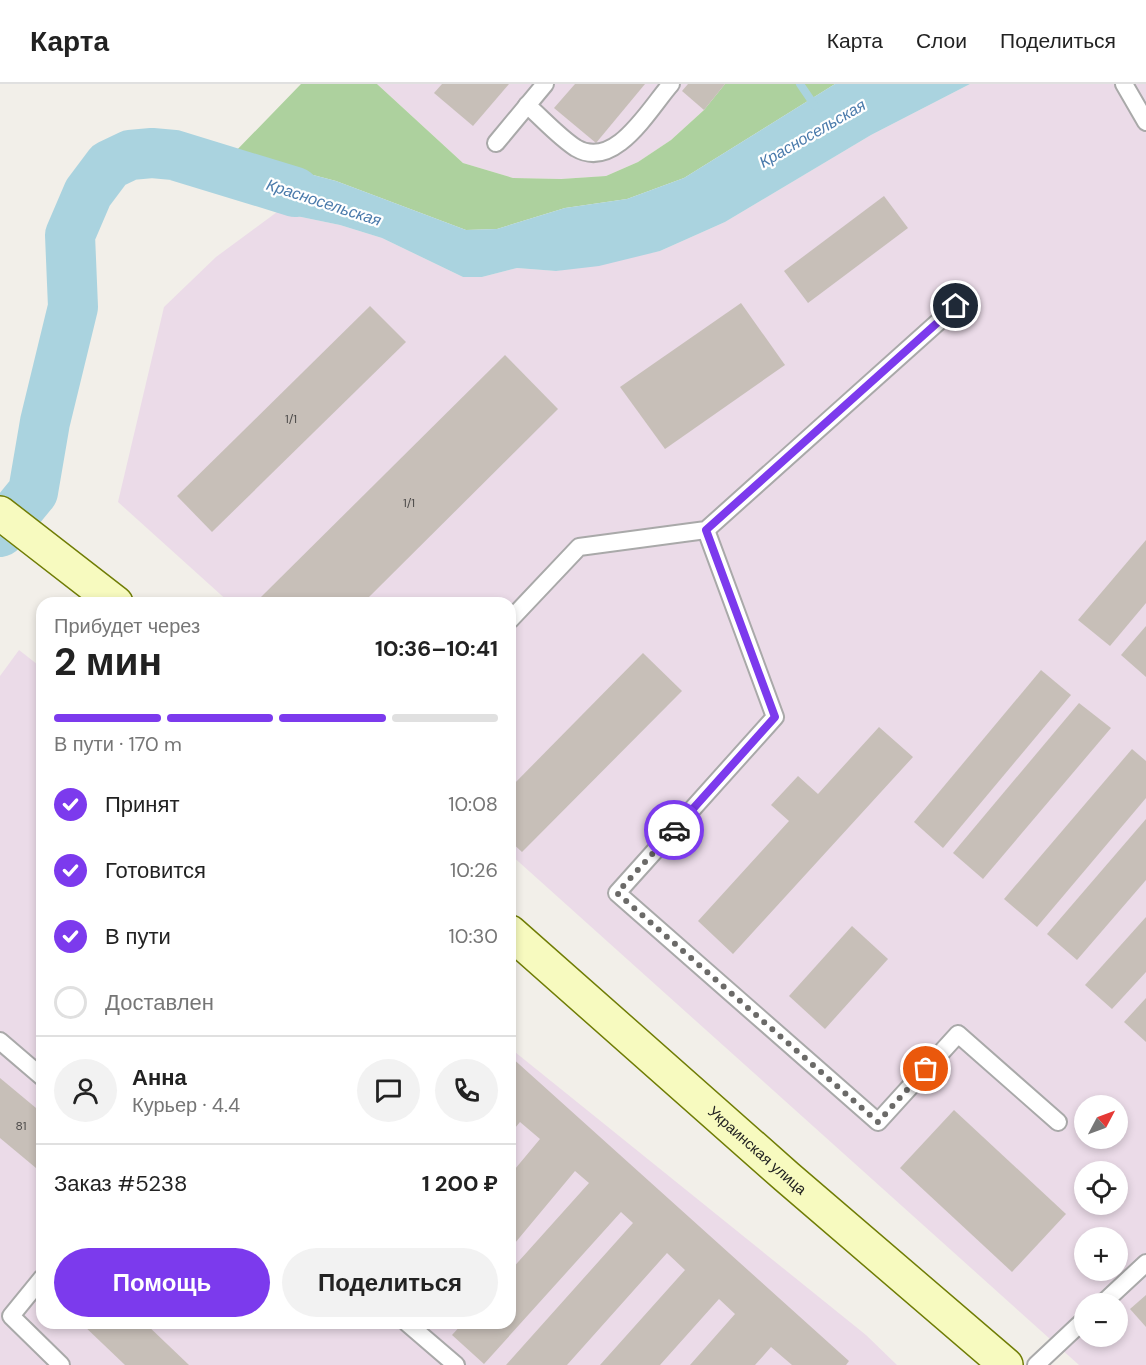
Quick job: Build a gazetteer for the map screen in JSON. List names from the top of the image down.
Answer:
{
  "streets": {
    "main road": ["Украинская улица"]
  },
  "water": ["Красносельская"],
  "house_numbers": ["1/1", "1/1", "81"],
  "north": "top right",
  "page": {
    "header": "Карта",
    "nav": ["Карта", "Слои", "Поделиться"],
    "heading": ["2 мин", "Прибудет через", "10:36–10:41"],
    "panel": [
      "Анна",
      "Курьер · 4.4",
      "Заказ #5238",
      "1 200 ₽"
    ],
    "bar": "В пути · 170 m",
    "list": [
      ["Принят", "10:08"],
      ["Готовится", "10:26"],
      ["В пути", "10:30"],
      "Доставлен"
    ],
    "map_buttons": ["+", "−"],
    "buttons": ["Помощь", "Поделиться"]
  }
}
